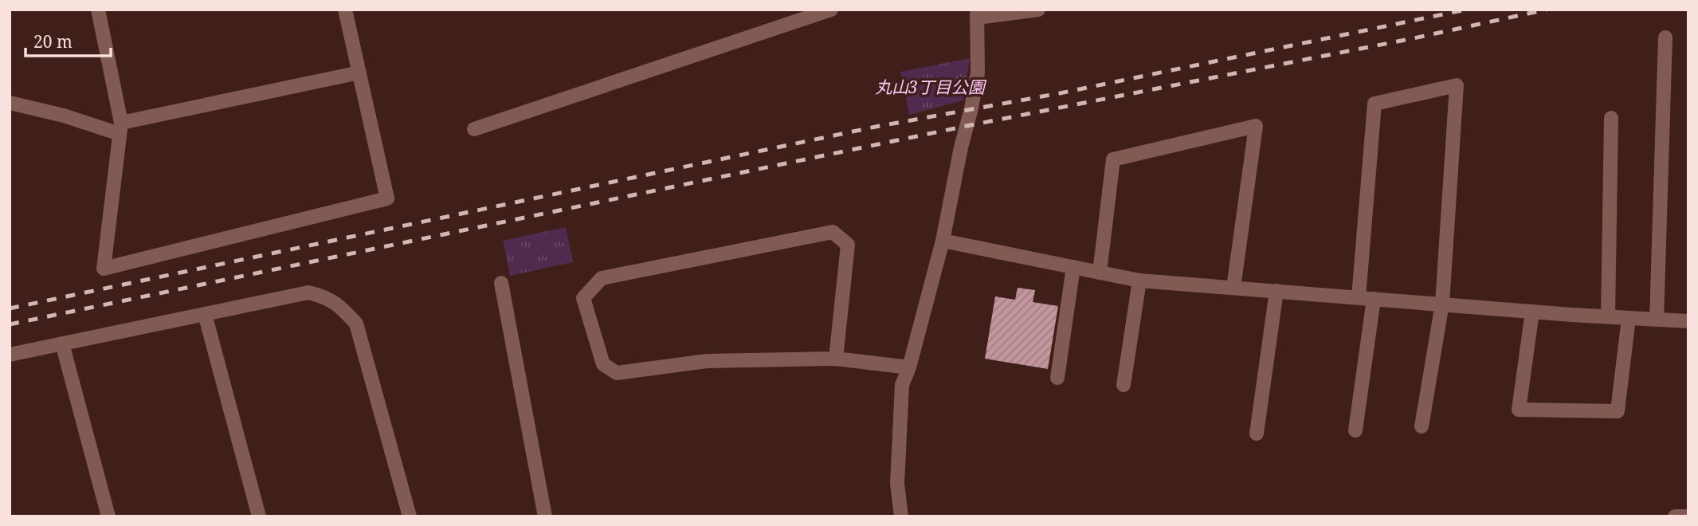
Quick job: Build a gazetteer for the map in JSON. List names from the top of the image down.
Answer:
{
  "parks": ["丸山3丁目公園"],
  "scale_bar": "20 m"
}
